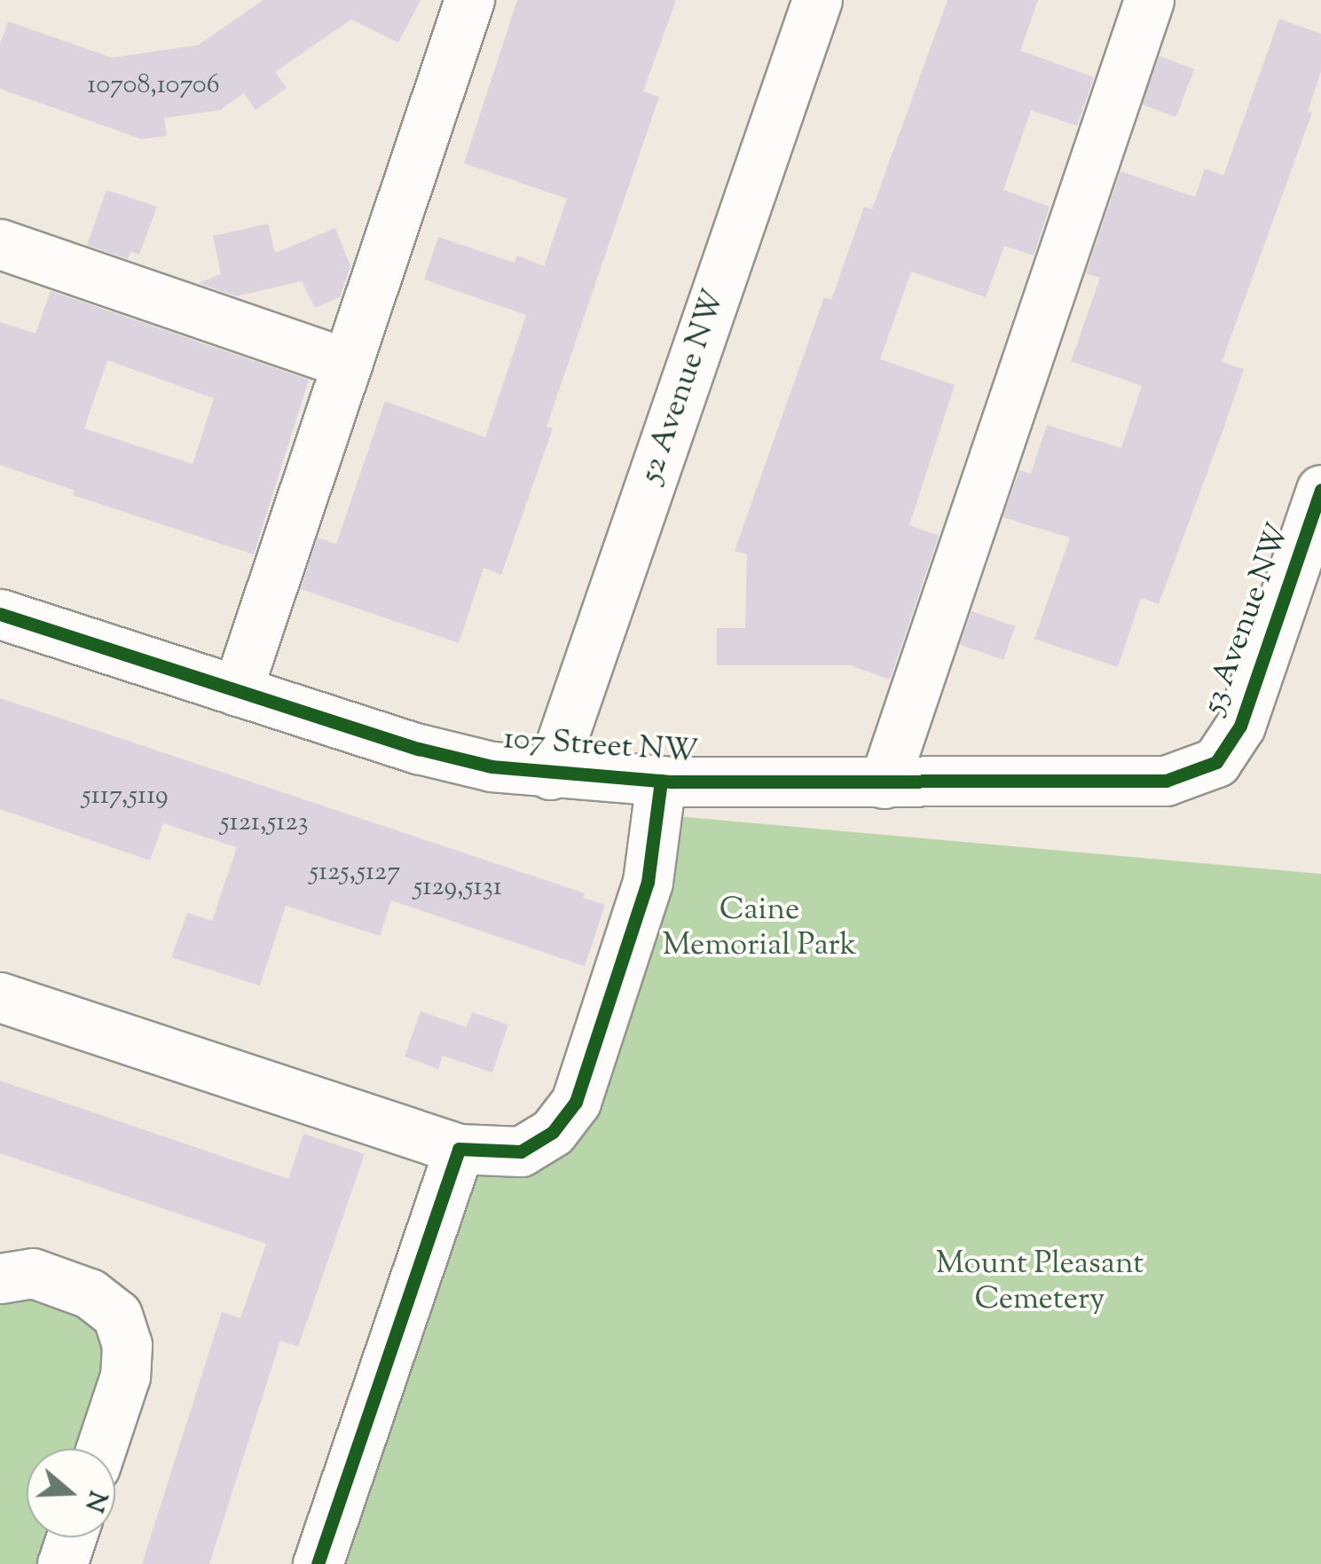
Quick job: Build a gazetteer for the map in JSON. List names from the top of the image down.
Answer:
{
  "streets": {
    "street": ["52 Avenue NW", "53 Avenue NW", "107 Street NW"]
  },
  "crossings": [
    ["52 Avenue NW", "107 Street NW"],
    ["53 Avenue NW", "107 Street NW"]
  ],
  "parks": ["Caine Memorial Park", "Mount Pleasant Cemetery"],
  "house_numbers": [
    "10708,10706",
    "5117,5119",
    "5121,5123",
    "5125,5127",
    "5129,5131"
  ],
  "north": "right"
}
